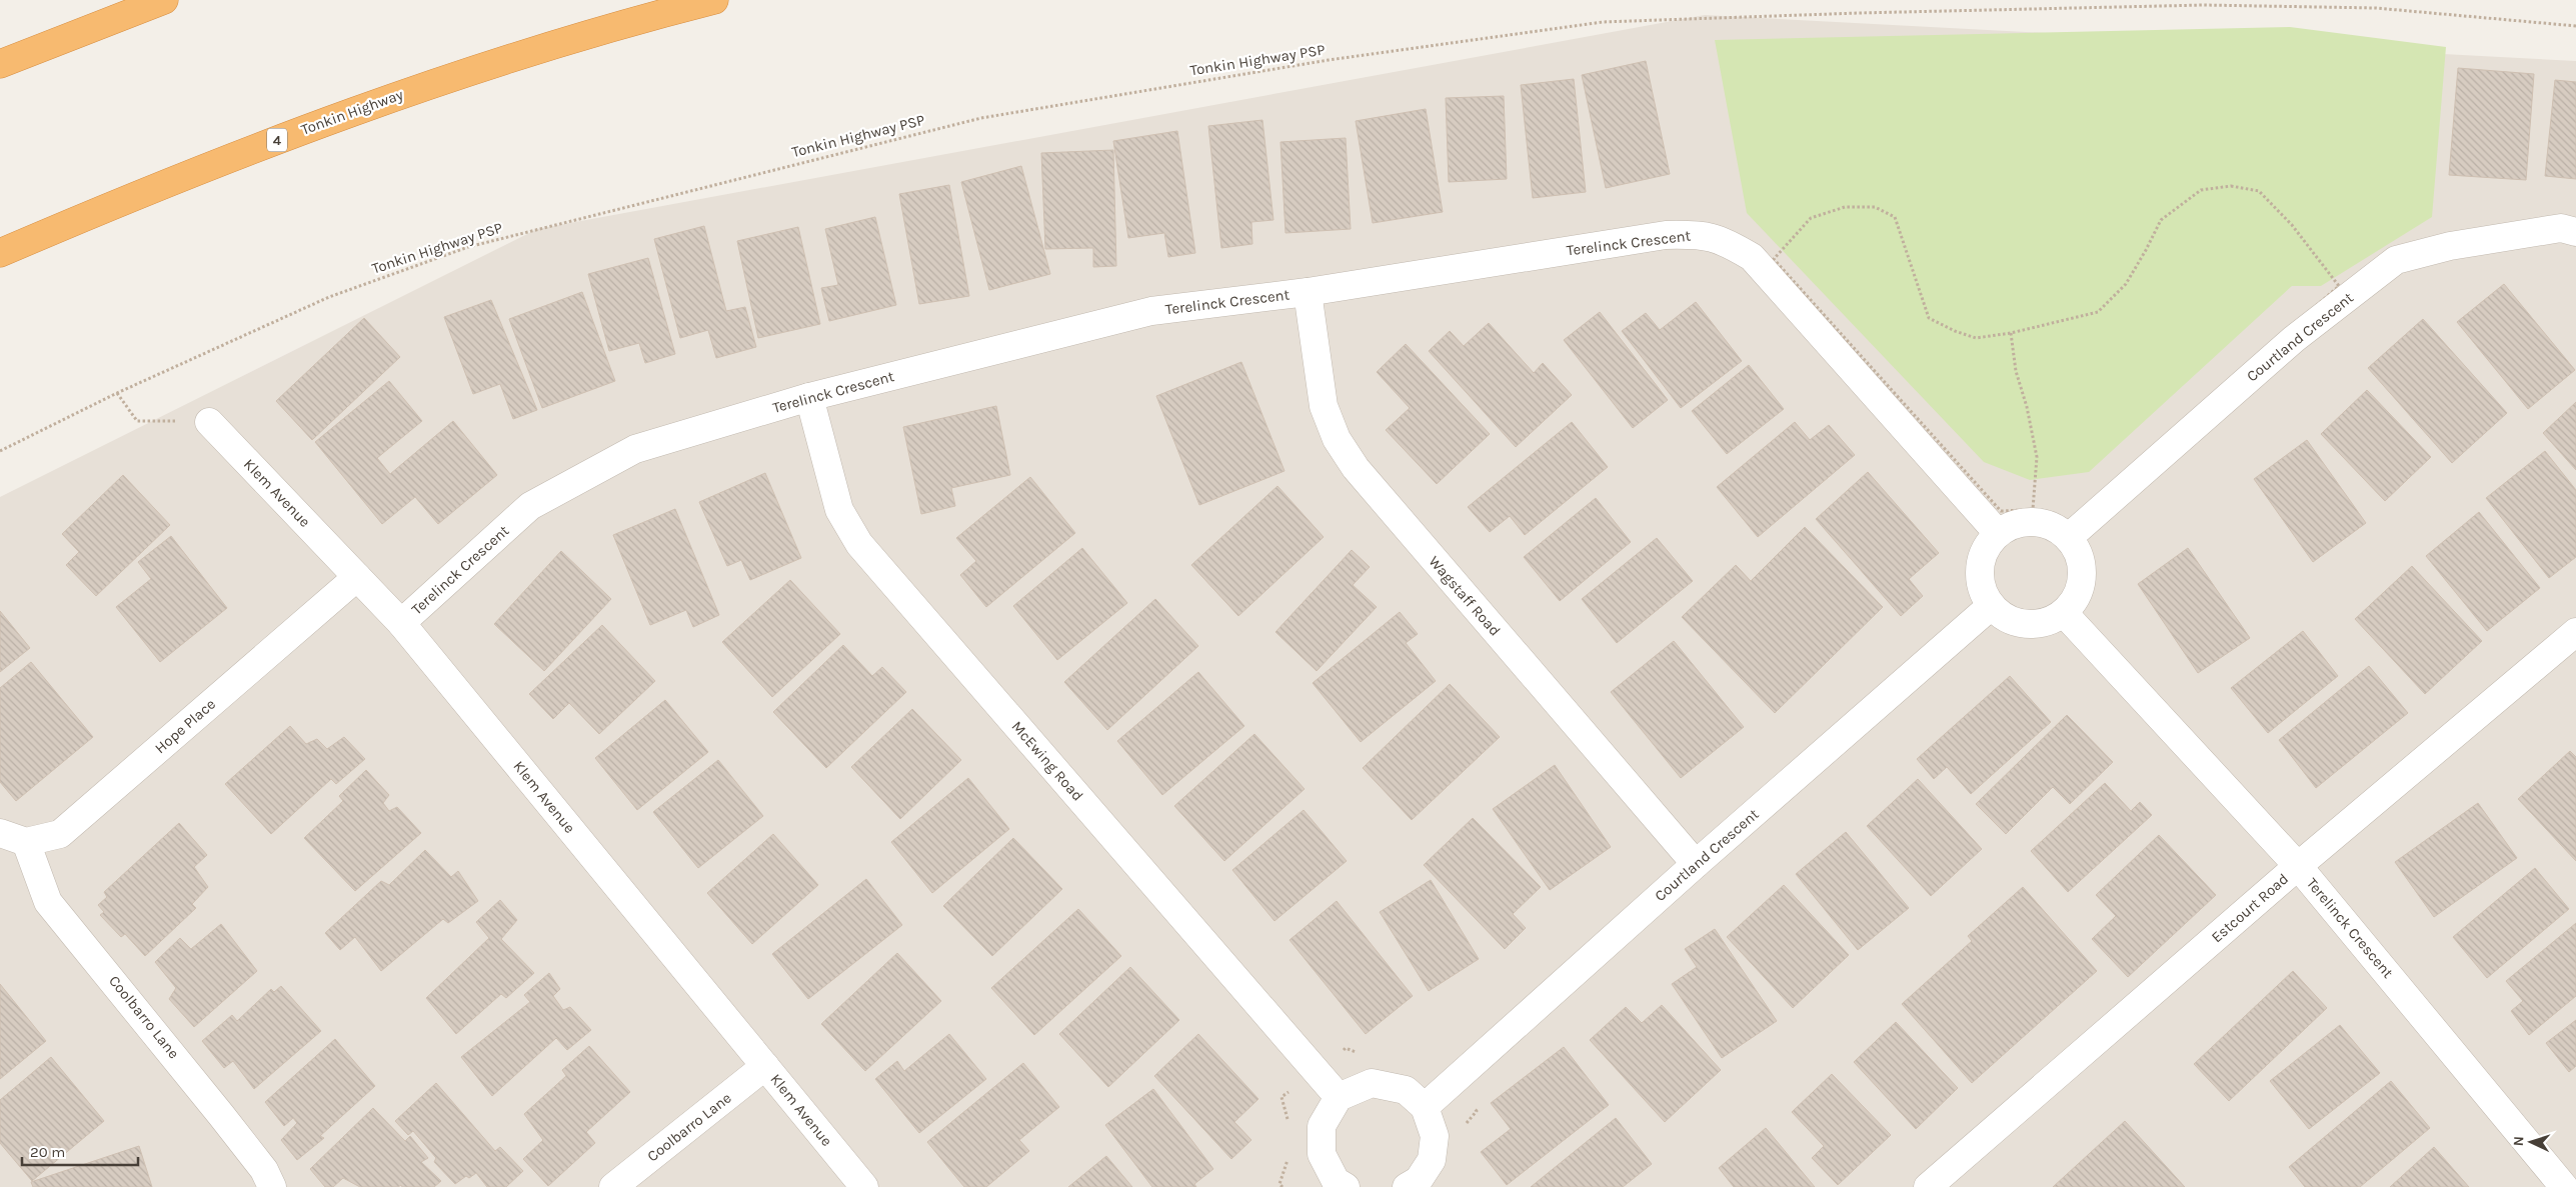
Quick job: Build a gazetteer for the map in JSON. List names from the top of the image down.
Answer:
{
  "streets": {
    "highway": ["Tonkin Highway", "4"],
    "street": [
      "Terelinck Crescent",
      "Courtland Crescent",
      "Klem Avenue",
      "Wagstaff Road",
      "Hope Place",
      "McEwing Road",
      "Estcourt Road",
      "Coolbarro Lane"
    ],
    "path": ["Tonkin Highway PSP"]
  },
  "crossings": [
    ["Terelinck Crescent", "Courtland Crescent"],
    ["Terelinck Crescent", "Klem Avenue"],
    ["Terelinck Crescent", "Wagstaff Road"],
    ["Terelinck Crescent", "McEwing Road"],
    ["Terelinck Crescent", "Estcourt Road"],
    ["Courtland Crescent", "Wagstaff Road"],
    ["Klem Avenue", "Hope Place"],
    ["Klem Avenue", "Coolbarro Lane"],
    ["Hope Place", "Coolbarro Lane"]
  ],
  "scale_bar": "20 m",
  "north": "left"
}
